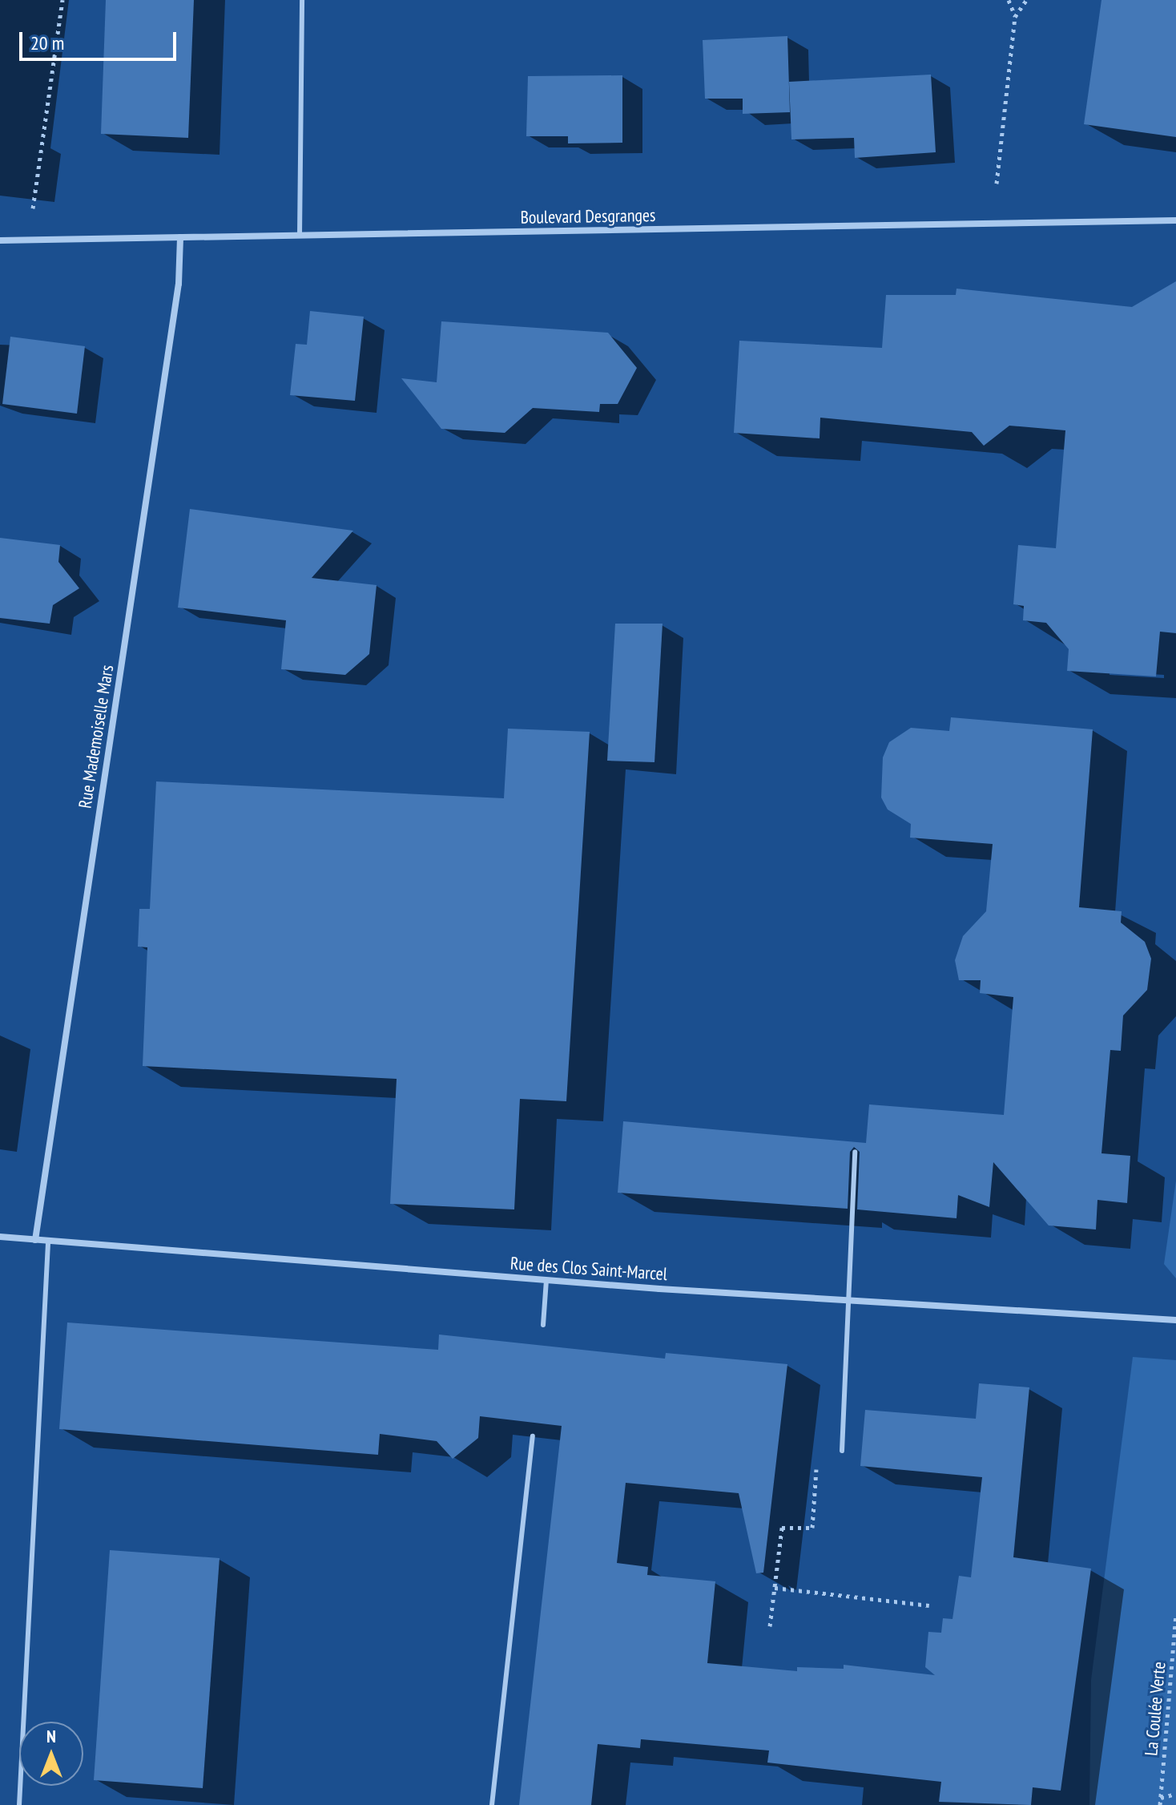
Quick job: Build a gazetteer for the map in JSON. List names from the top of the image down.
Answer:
{
  "streets": {
    "street": ["Boulevard Desgranges", "Rue Mademoiselle Mars", "Rue des Clos Saint-Marcel"],
    "path": ["La Coulée Verte"]
  },
  "crossings": [
    ["Boulevard Desgranges", "Rue Mademoiselle Mars"],
    ["Rue Mademoiselle Mars", "Rue des Clos Saint-Marcel"]
  ],
  "scale_bar": "20 m",
  "north": "top"
}
